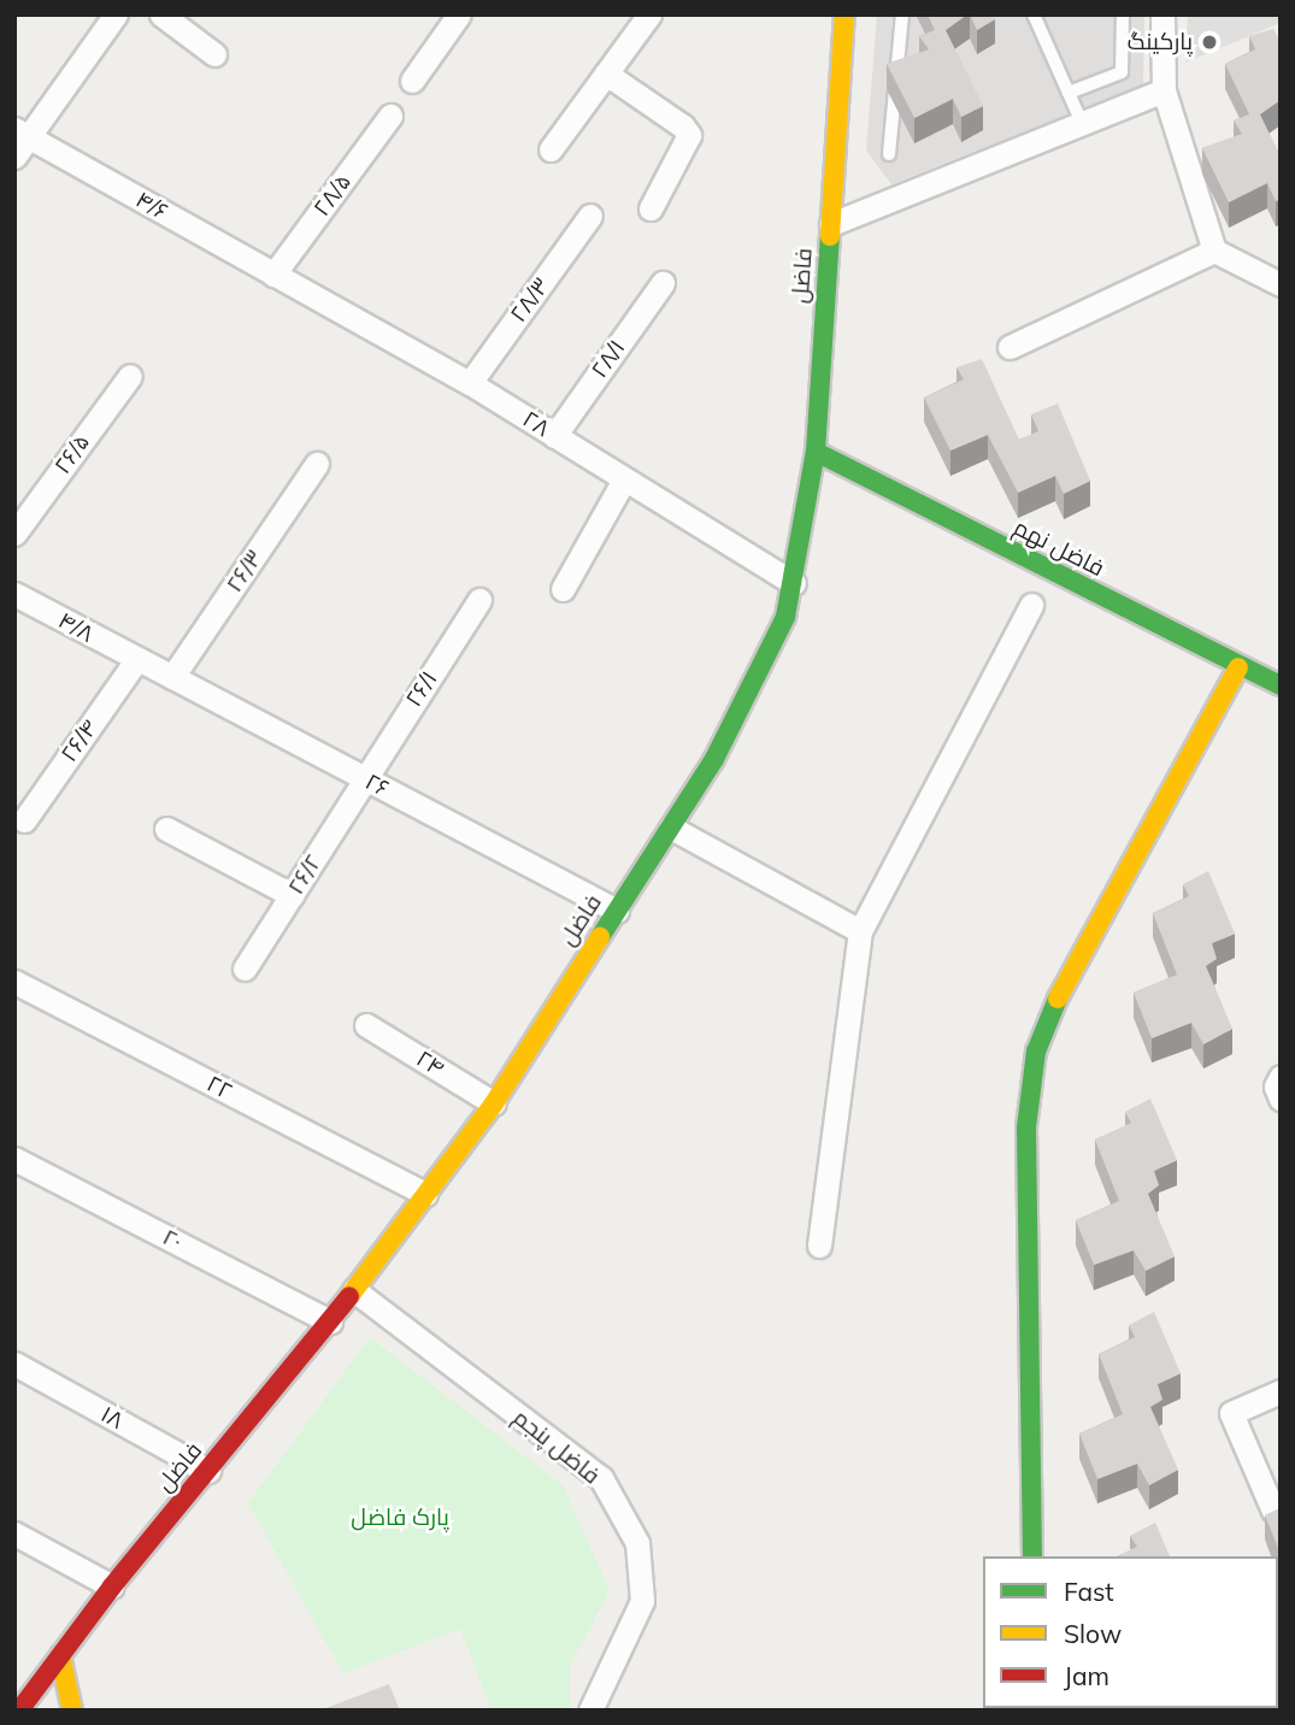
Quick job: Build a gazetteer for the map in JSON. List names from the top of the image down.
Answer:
{
  "streets": {
    "main road": ["فاضل", "فاضل نهم"],
    "street": [
      "۲۸/۵",
      "۴/۶",
      "۲۸/۳",
      "۲۸/۱",
      "۲۸",
      "۲۶/۵",
      "۲۶/۳",
      "۴/۸",
      "۲۶/۱",
      "۲۶/۴",
      "۲۶",
      "۲۶/۲",
      "۲۴",
      "۲۲",
      "۲۰",
      "۱۸",
      "فاضل پنجم"
    ]
  },
  "crossings": [
    ["۲۸/۵", "۴/۶"],
    ["۲۸/۵", "۲۸"],
    ["۴/۶", "۲۸"],
    ["فاضل", "۲۸"],
    ["فاضل", "فاضل نهم"],
    ["فاضل", "۲۶"],
    ["فاضل", "۲۴"],
    ["فاضل", "۲۲"],
    ["فاضل", "۲۰"],
    ["فاضل", "۱۸"],
    ["فاضل", "فاضل پنجم"],
    ["۲۸/۳", "۲۸"],
    ["۲۸/۱", "۲۸"],
    ["۲۶/۳", "۲۶"],
    ["۴/۸", "۲۶/۴"],
    ["۴/۸", "۲۶"],
    ["۲۶/۱", "۲۶"],
    ["۲۶/۱", "۲۶/۲"],
    ["۲۶/۴", "۲۶"],
    ["۲۶", "۲۶/۲"]
  ],
  "parks": ["پارک فاضل"],
  "places": ["پارکینگ"],
  "legend": ["Fast", "Slow", "Jam"]
}
